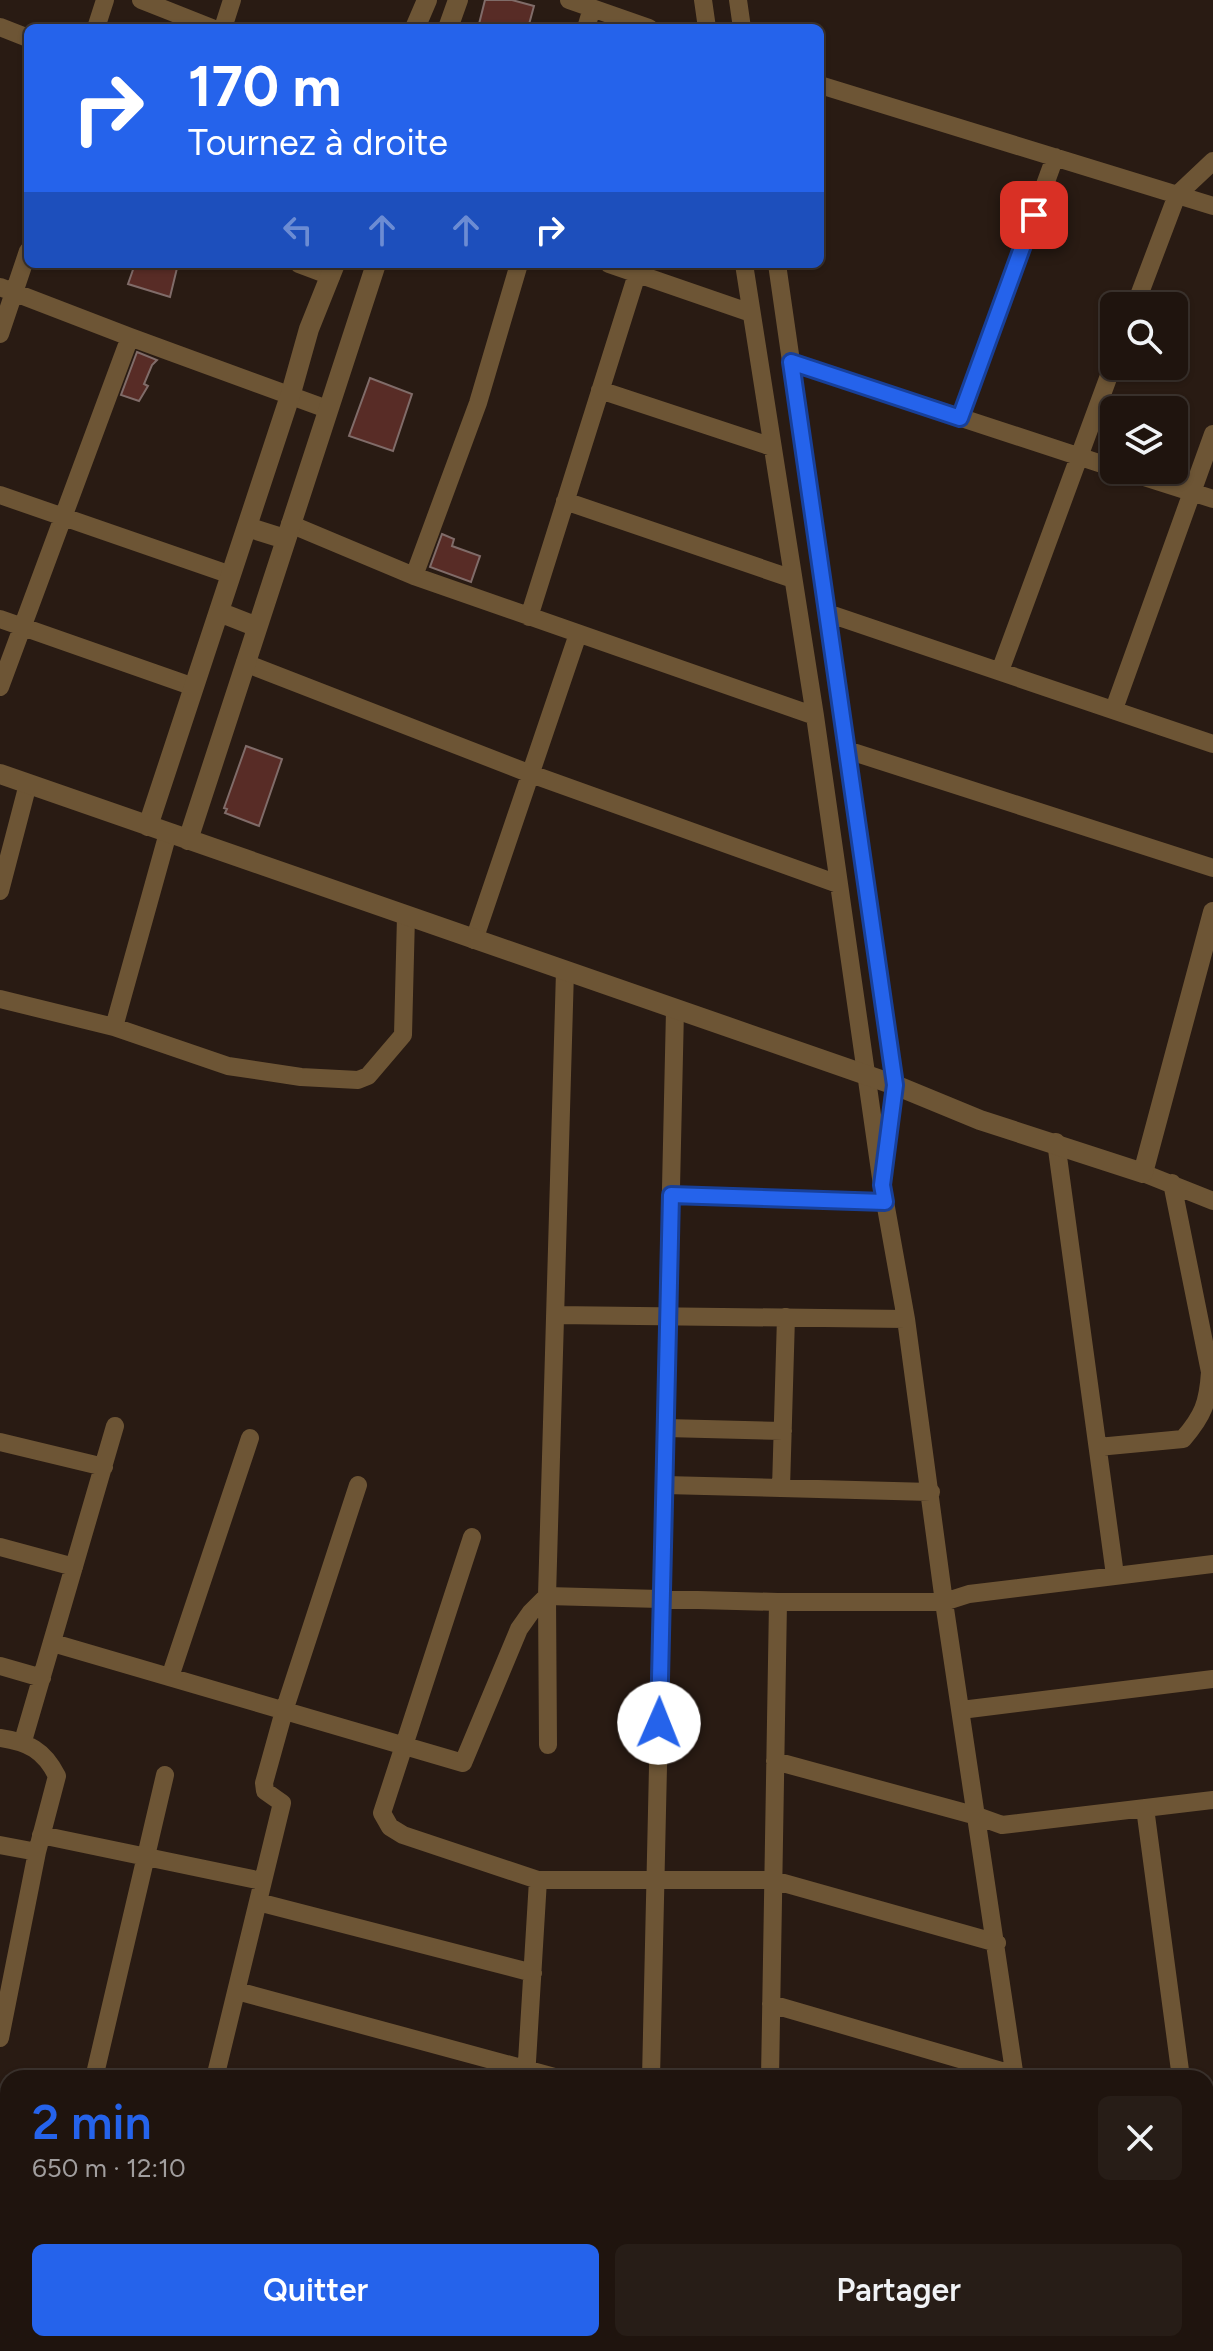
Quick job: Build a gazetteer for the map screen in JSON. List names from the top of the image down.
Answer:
{
  "page": {
    "turn": ["170 m", "Tournez à droite"],
    "heading": ["2 min", "650 m · 12:10"],
    "buttons": ["Quitter", "Partager"]
  }
}
